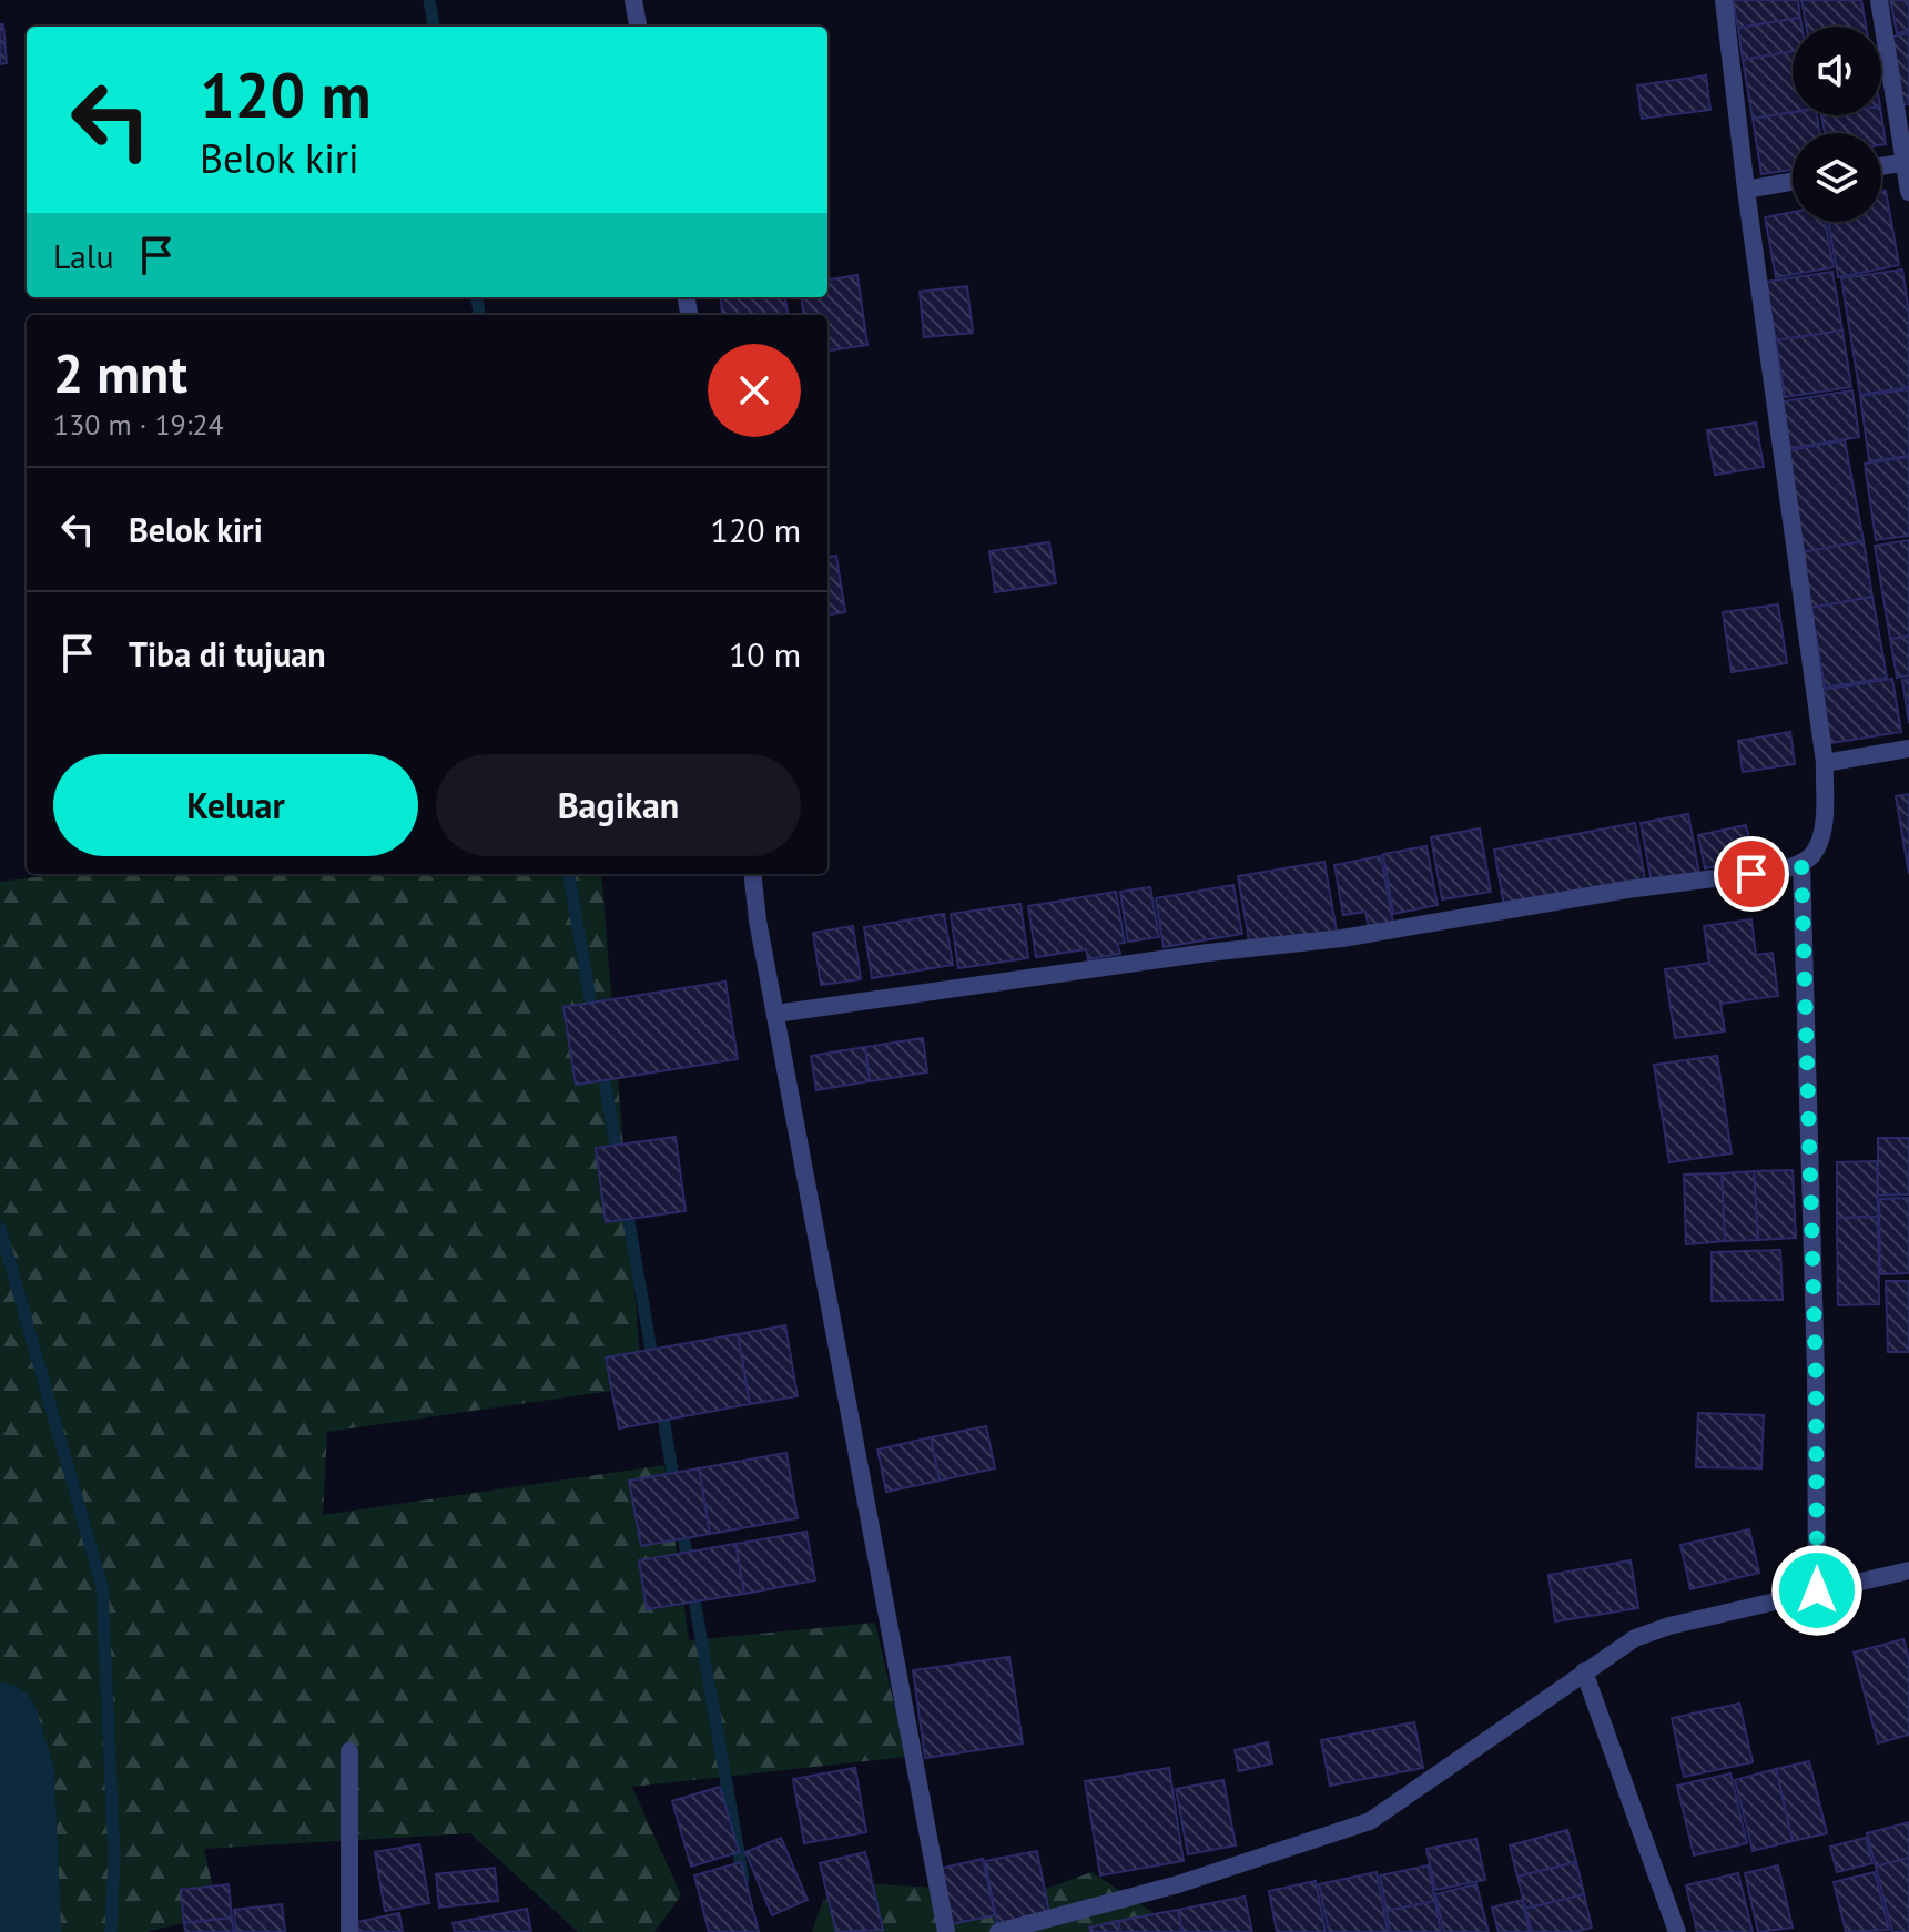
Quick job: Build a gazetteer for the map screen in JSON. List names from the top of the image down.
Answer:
{
  "page": {
    "turn": ["120 m", "Belok kiri"],
    "then": "Lalu",
    "heading": ["2 mnt", "130 m · 19:24"],
    "list": [
      {
        "name": "Belok kiri",
        "value": "120 m"
      },
      {
        "name": "Tiba di tujuan",
        "value": "10 m"
      }
    ],
    "buttons": ["Keluar", "Bagikan"]
  }
}
